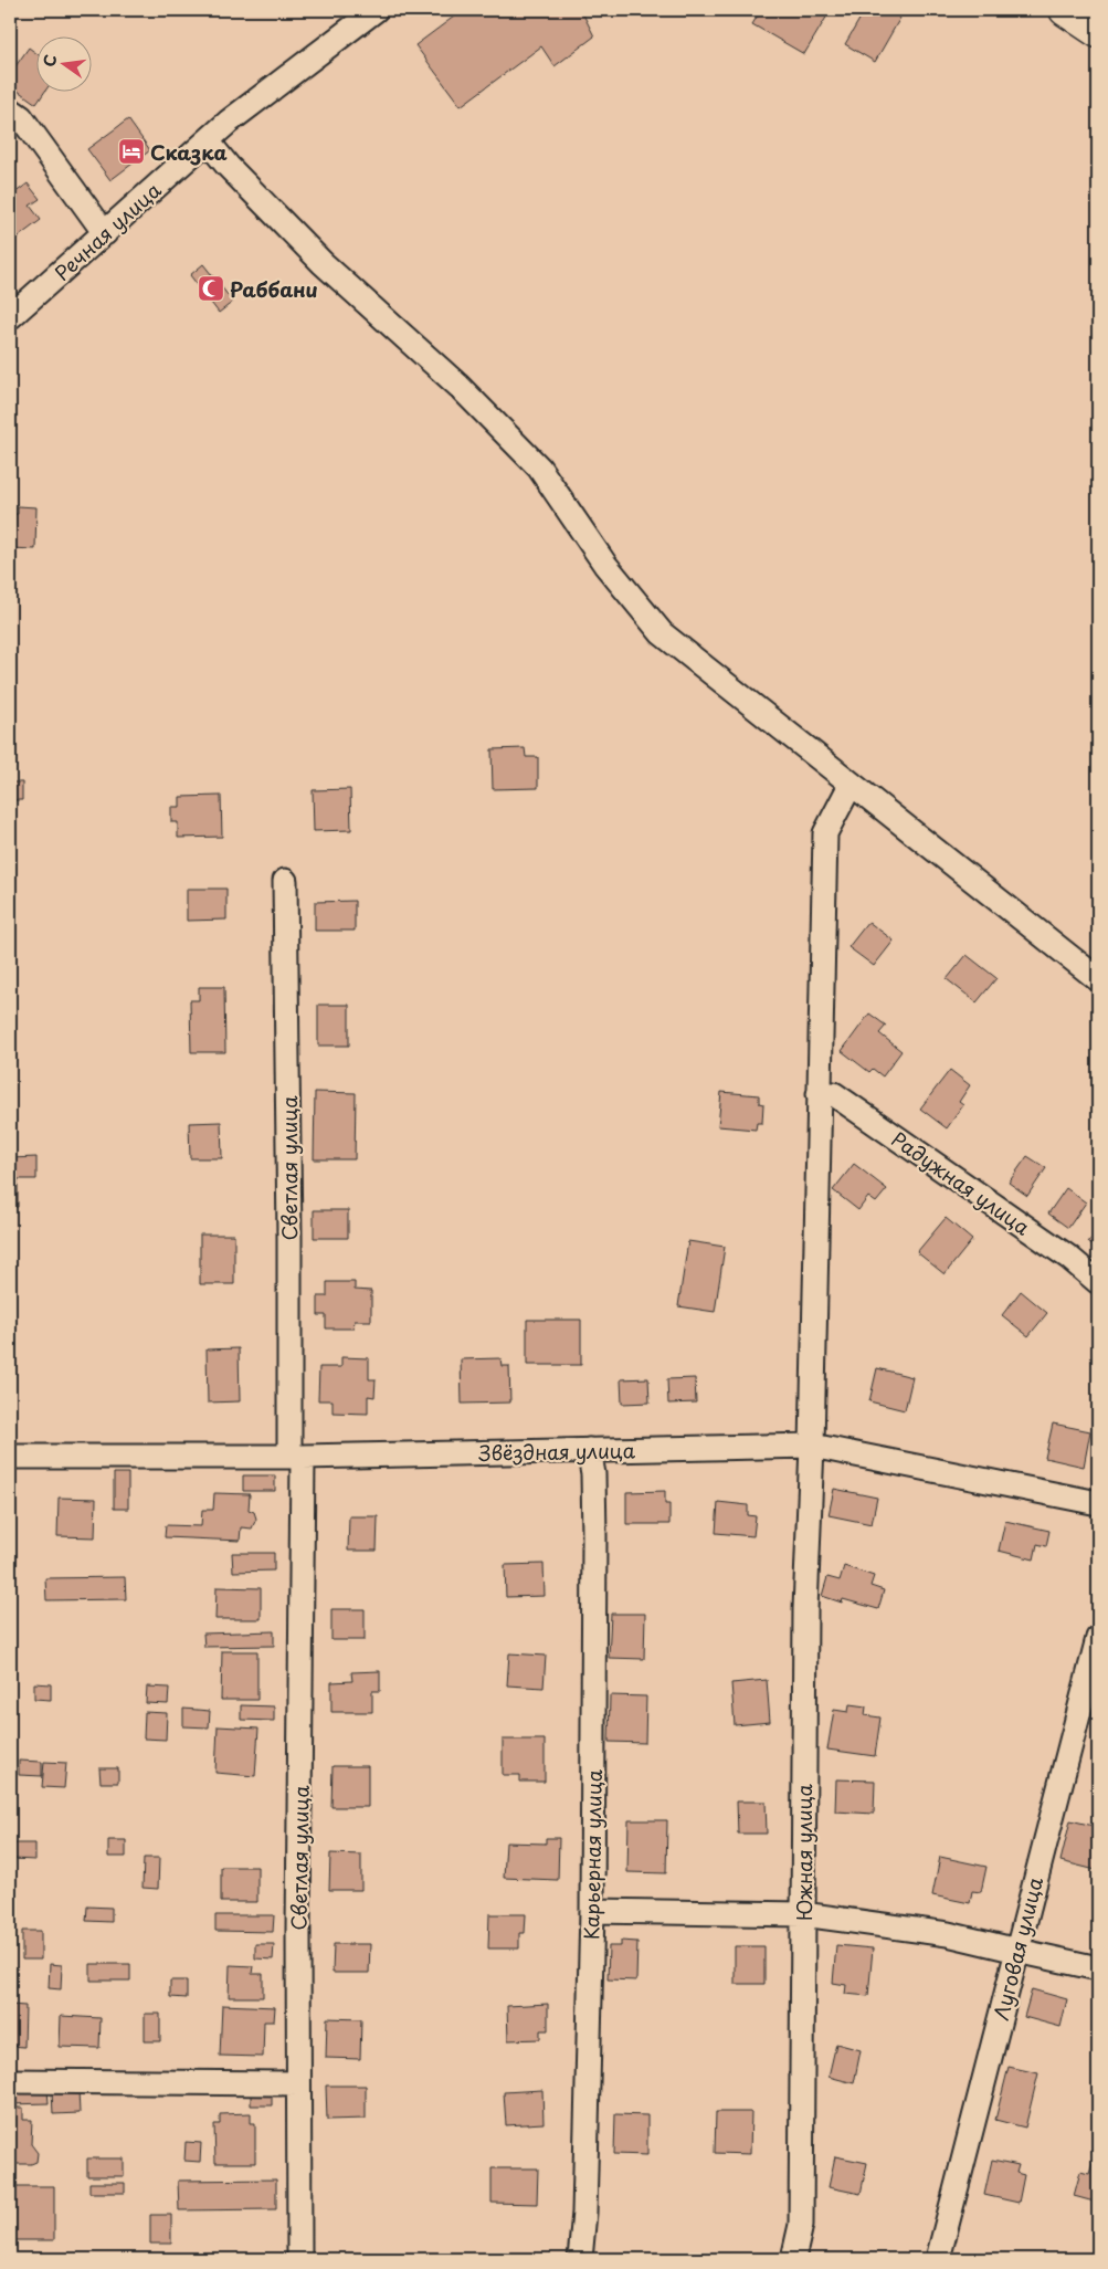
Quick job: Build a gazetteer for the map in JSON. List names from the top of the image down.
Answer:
{
  "streets": {
    "street": [
      "Речная улица",
      "Светлая улица",
      "Радужная улица",
      "Звёздная улица",
      "Южная улица",
      "Карьерная улица",
      "Луговая улица"
    ]
  },
  "crossings": [
    ["Светлая улица", "Звёздная улица"],
    ["Радужная улица", "Южная улица"],
    ["Звёздная улица", "Южная улица"],
    ["Звёздная улица", "Карьерная улица"]
  ],
  "places": {
    "hotel": ["Сказка"],
    "mosque": ["Раббани"]
  },
  "north": "left"
}
